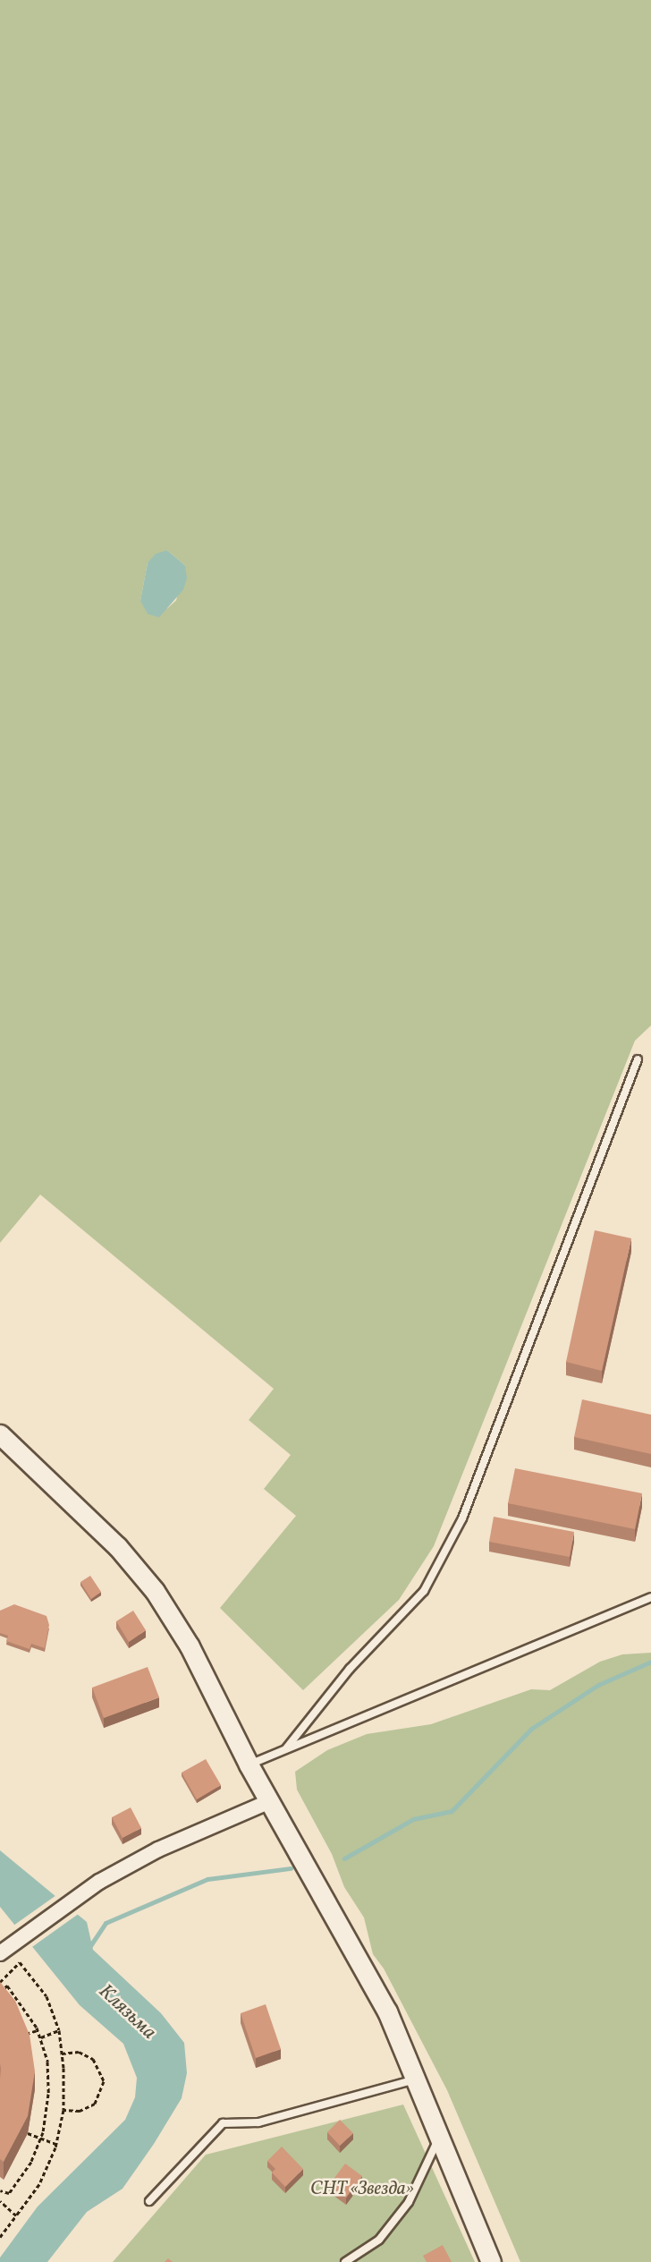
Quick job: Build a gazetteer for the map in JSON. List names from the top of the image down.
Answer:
{
  "water": ["Клязьма"],
  "parks": ["СНТ «Звезда»"]
}
